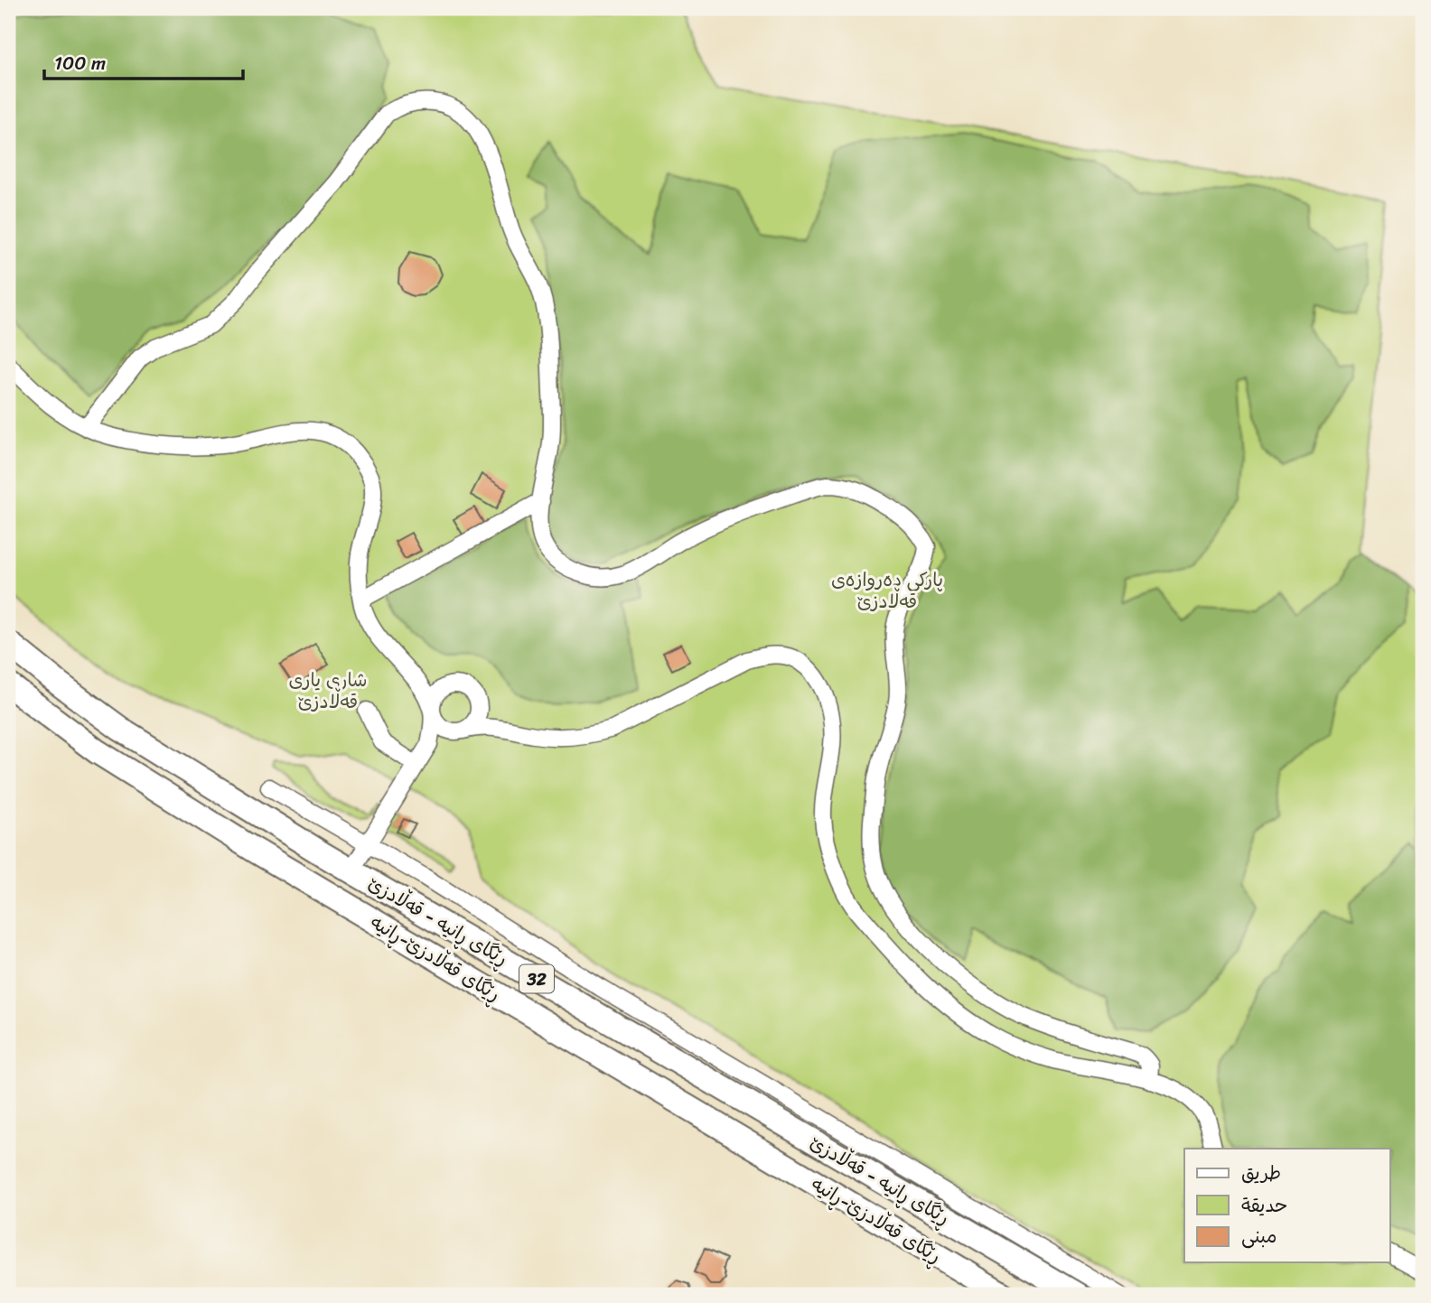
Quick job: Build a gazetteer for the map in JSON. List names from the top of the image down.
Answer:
{
  "streets": {
    "main road": ["ڕێگای ڕانیە - قەڵادزێ", "ڕێگای قەڵادزێ-ڕانیە", "32"]
  },
  "parks": ["پارکی دەروازەی قەڵادزێ", "شاری یاری قەڵادزێ"],
  "legend": ["طريق", "حديقة", "مبنى"],
  "scale_bar": "100 m"
}
